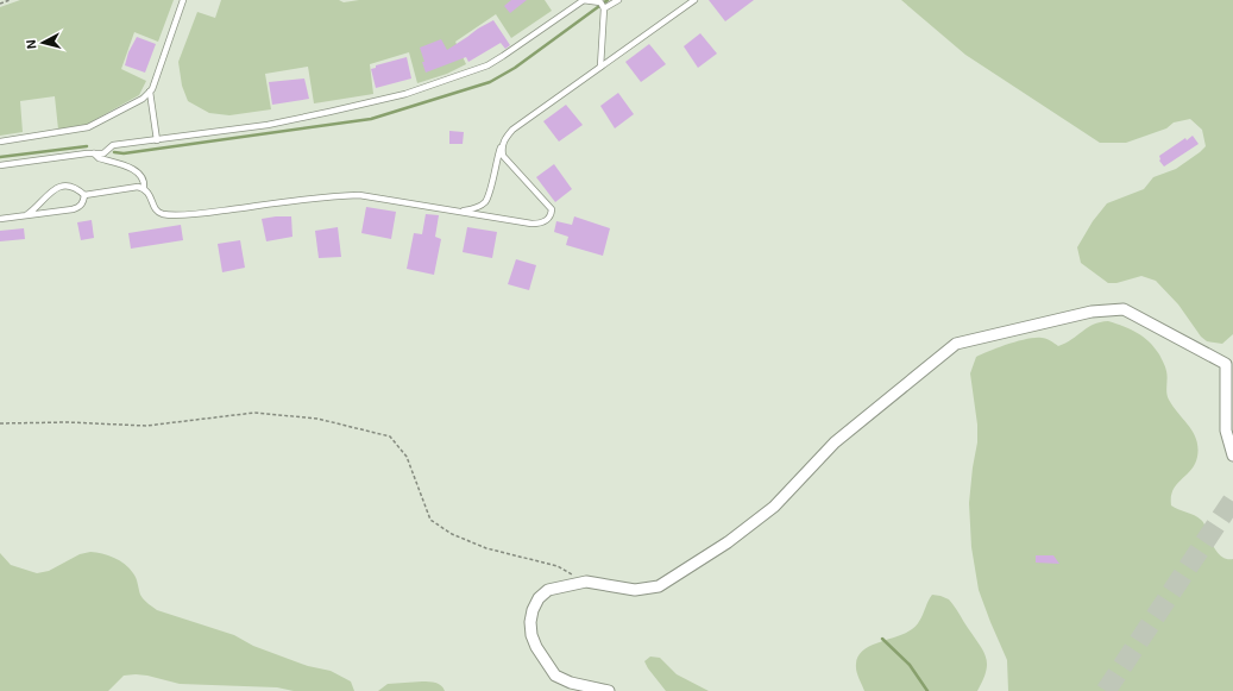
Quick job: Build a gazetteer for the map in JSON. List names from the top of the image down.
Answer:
{
  "north": "left"
}
